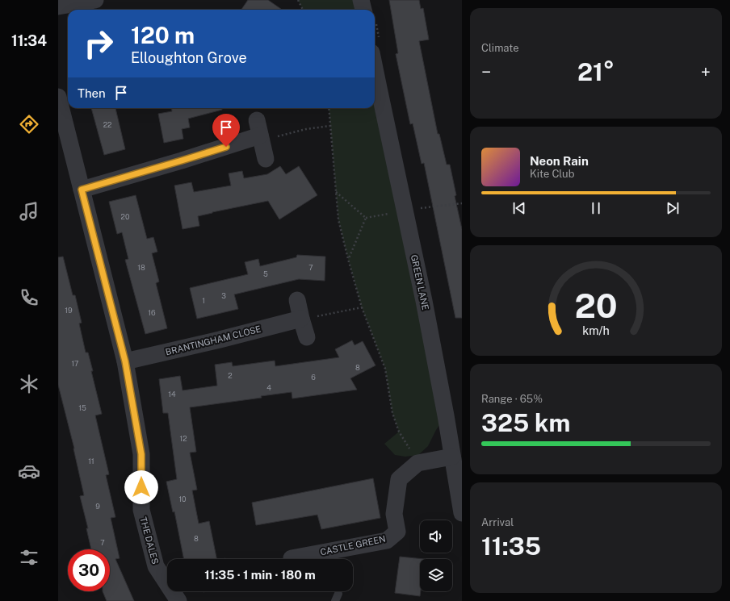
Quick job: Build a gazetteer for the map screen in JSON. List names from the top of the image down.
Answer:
{
  "streets": {
    "street": [
      "GREEN LANE",
      "BRANTINGHAM CLOSE",
      "THE DALES",
      "CASTLE GREEN"
    ]
  },
  "crossings": [
    ["BRANTINGHAM CLOSE", "THE DALES"]
  ],
  "house_numbers": [
    "22",
    "20",
    "18",
    "7",
    "5",
    "3",
    "1",
    "19",
    "16",
    "17",
    "8",
    "2",
    "6",
    "4",
    "14",
    "15",
    "12",
    "11",
    "10",
    "9",
    "8",
    "7"
  ],
  "page": {
    "tabs": "11:34",
    "tile": [
      "Climate",
      ["Range · 65%", "325 km"],
      ["Arrival", "11:35"]
    ],
    "turn": ["120 m", "Elloughton Grove"],
    "heat": ["−", "21°", "+"],
    "then": "Then",
    "song": ["Neon Rain", "Kite Club"],
    "limit": "30",
    "trip": "11:35 · 1 min · 180 m",
    "gauge": ["20", "km/h"]
  }
}
